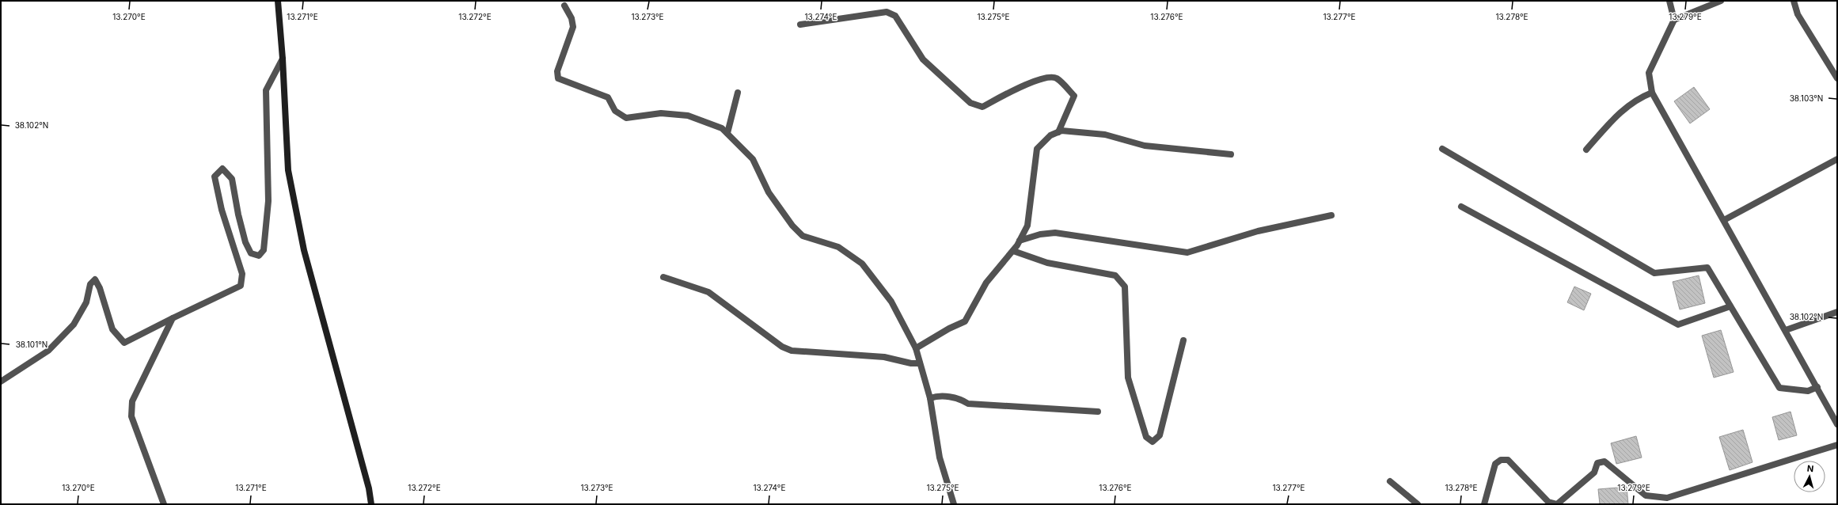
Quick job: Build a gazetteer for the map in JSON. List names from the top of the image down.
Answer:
{
  "north": "top",
  "coordinates": [
    "13.270°E",
    "13.271°E",
    "13.272°E",
    "13.273°E",
    "13.274°E",
    "13.275°E",
    "13.276°E",
    "13.277°E",
    "13.278°E",
    "13.279°E",
    "38.103°N",
    "38.102°N",
    "38.101°N"
  ]
}
